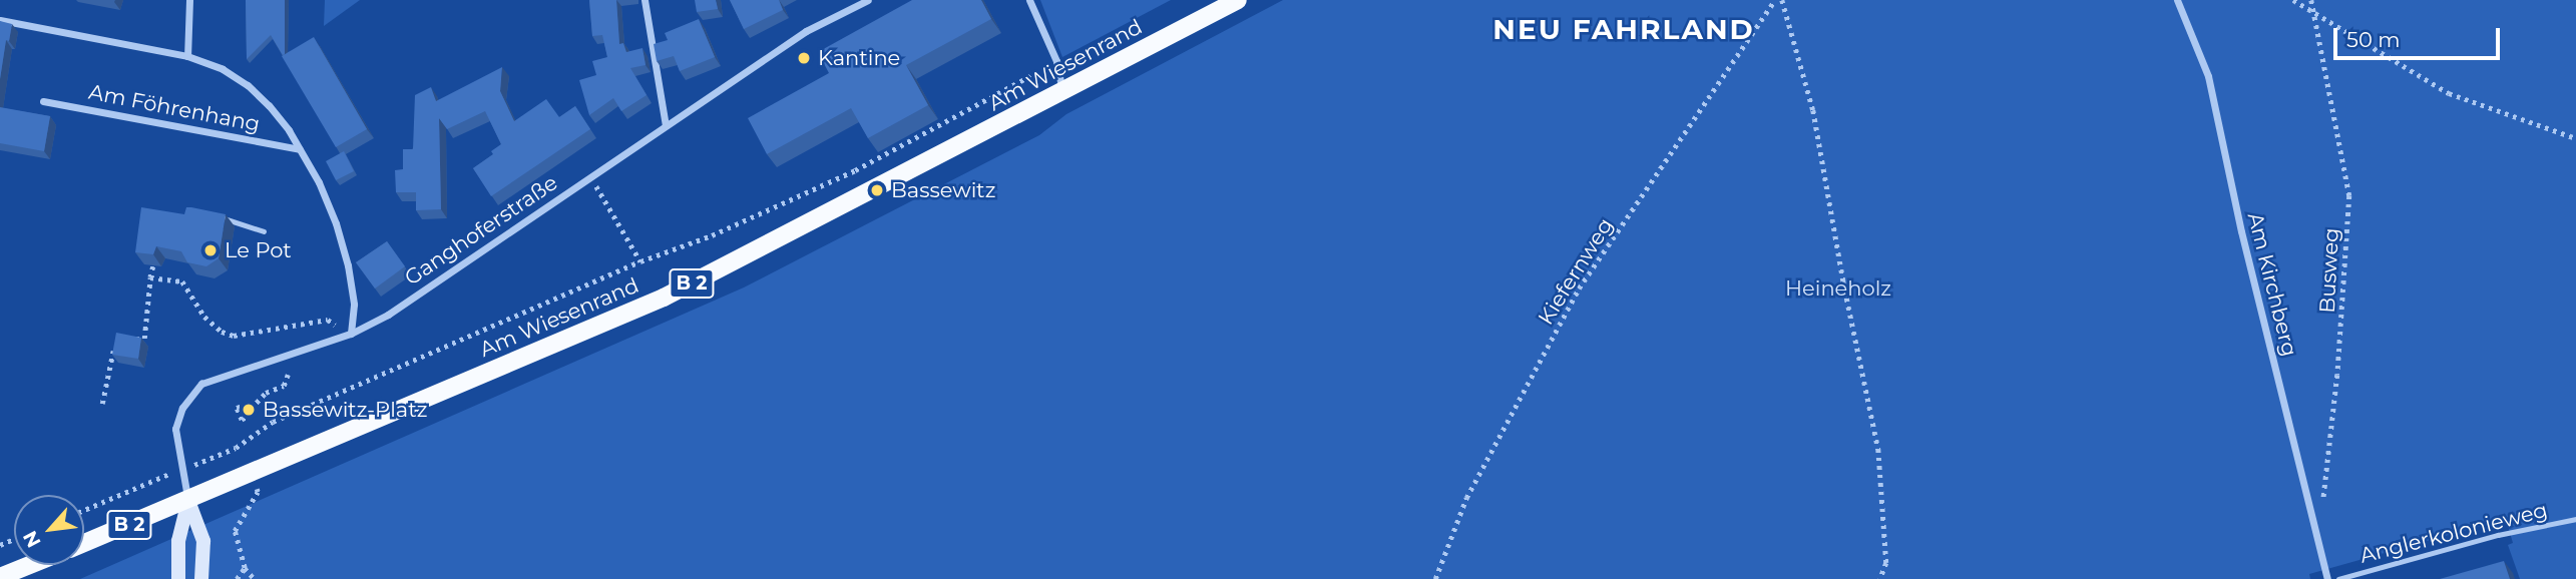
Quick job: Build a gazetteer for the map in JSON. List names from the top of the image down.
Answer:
{
  "streets": {
    "main road": ["Am Wiesenrand", "B 2"],
    "street": ["Am Föhrenhang", "Ganghoferstraße", "Am Kirchberg"],
    "lane": ["Anglerkolonieweg"],
    "path": ["Busweg", "Kiefernweg"]
  },
  "crossings": [
    ["Am Wiesenrand", "Ganghoferstraße"],
    ["Am Föhrenhang", "Ganghoferstraße"]
  ],
  "districts": ["NEU FAHRLAND"],
  "parks": ["Heineholz"],
  "places": [
    "Kantine",
    "Bassewitz",
    "Le Pot",
    "Bassewitz-Platz"
  ],
  "scale_bar": "50 m",
  "north": "bottom left"
}
